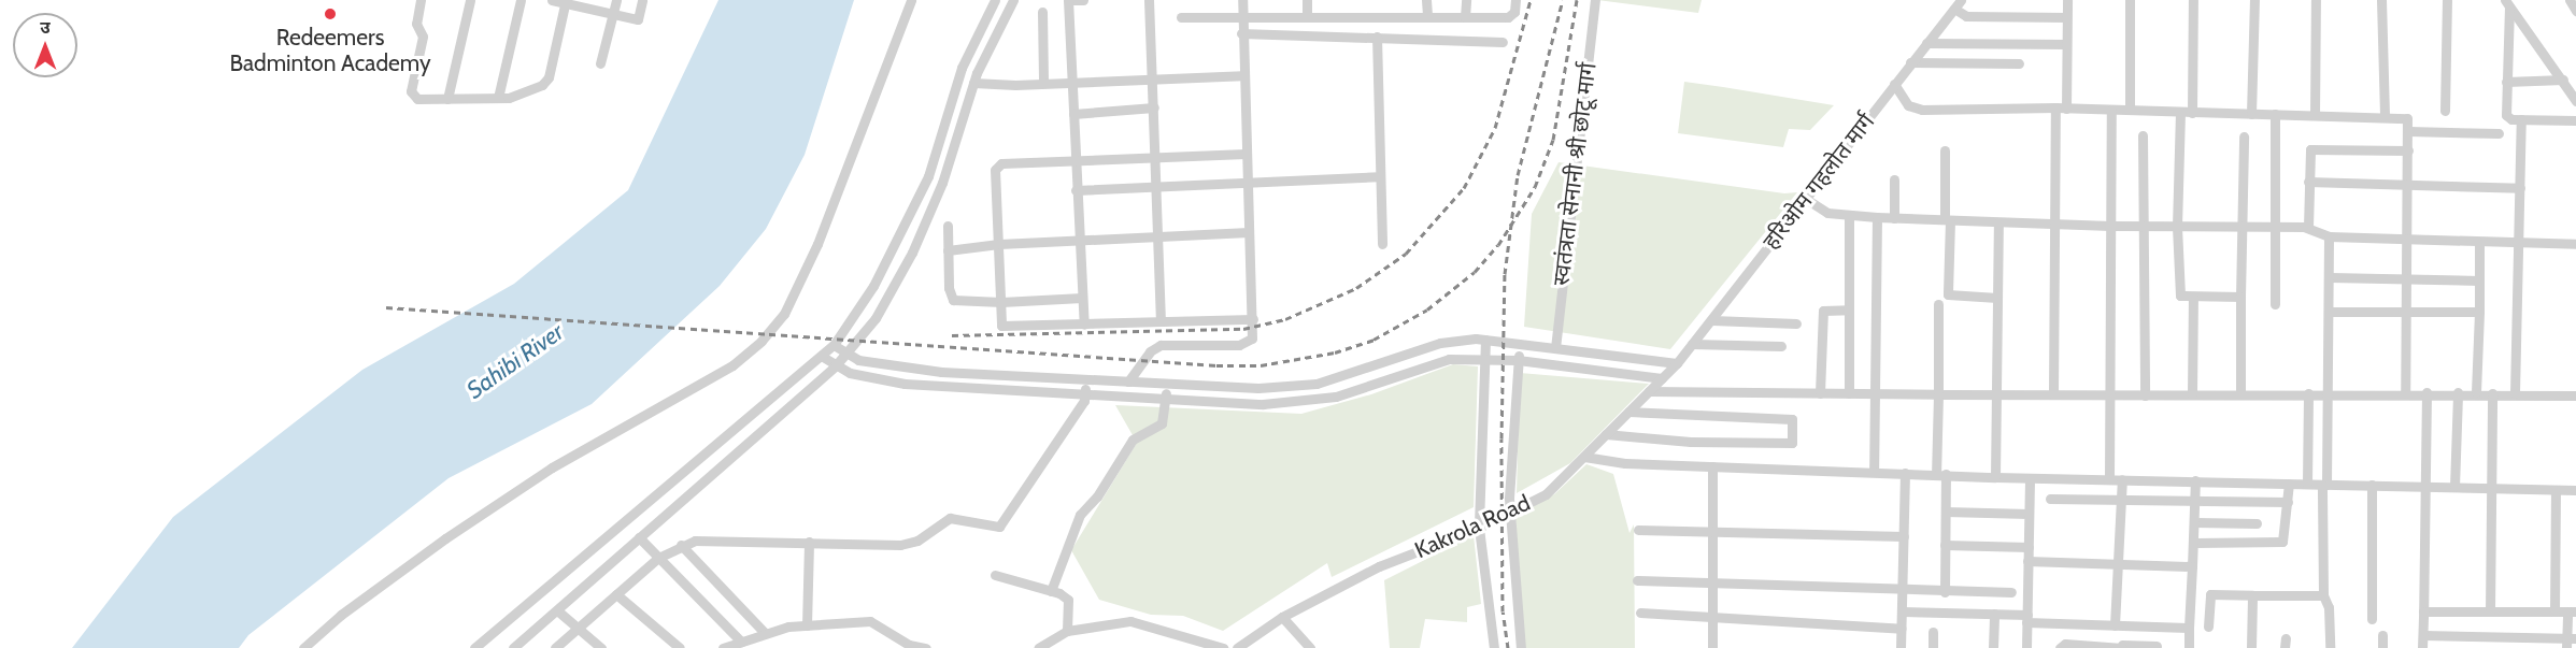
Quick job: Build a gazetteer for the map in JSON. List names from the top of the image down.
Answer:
{
  "streets": {
    "street": ["स्वतंत्रता सेनानी श्री छोटू मार्ग", "हरिओम गहलोत मार्ग", "Kakrola Road"]
  },
  "crossings": [
    ["हरिओम गहलोत मार्ग", "Kakrola Road"]
  ],
  "water": ["Sahibi River"],
  "places": ["Redeemers Badminton Academy"],
  "north": "top"
}
